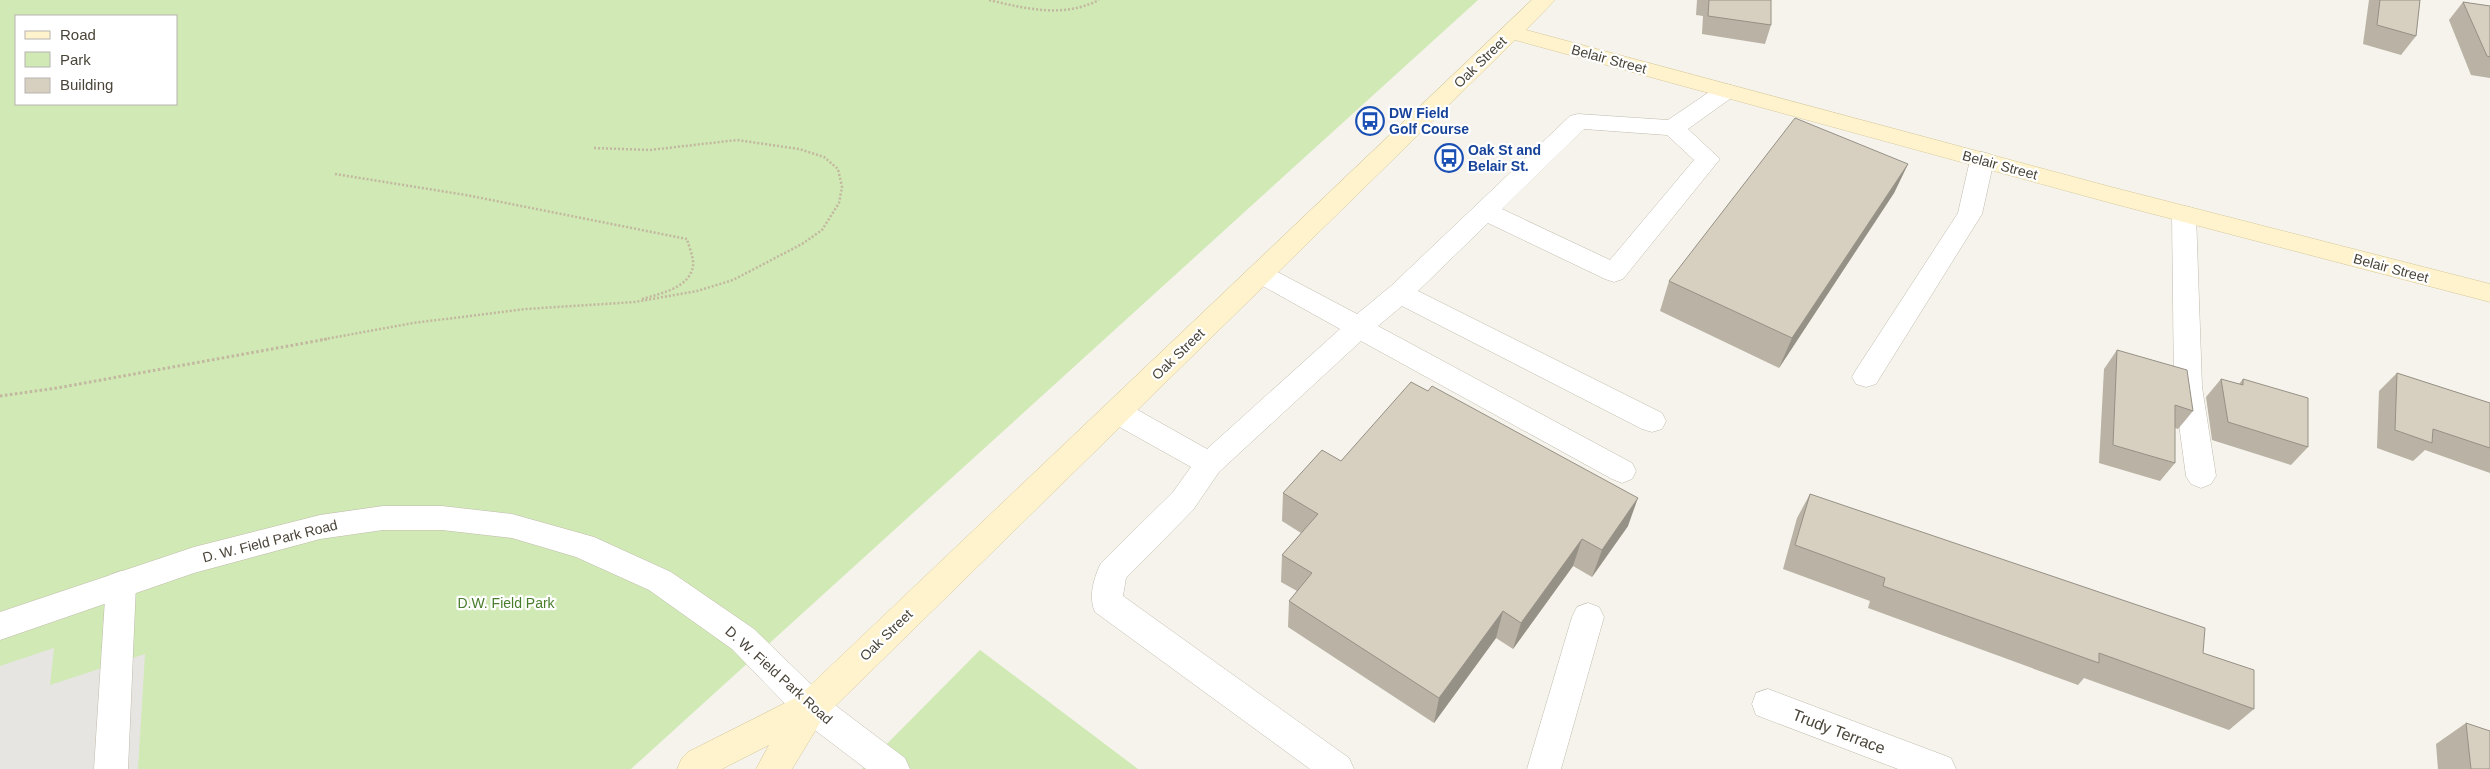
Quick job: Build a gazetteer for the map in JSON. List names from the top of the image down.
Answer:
{
  "streets": {
    "main road": ["Belair Street", "Oak Street"],
    "street": ["D. W. Field Park Road", "Trudy Terrace"]
  },
  "crossings": [
    ["Belair Street", "Oak Street"],
    ["Oak Street", "D. W. Field Park Road"]
  ],
  "parks": ["D.W. Field Park"],
  "places": {
    "bus stop": ["DW Field Golf Course", "Oak St and Belair St."]
  },
  "legend": ["Road", "Park", "Building"]
}
